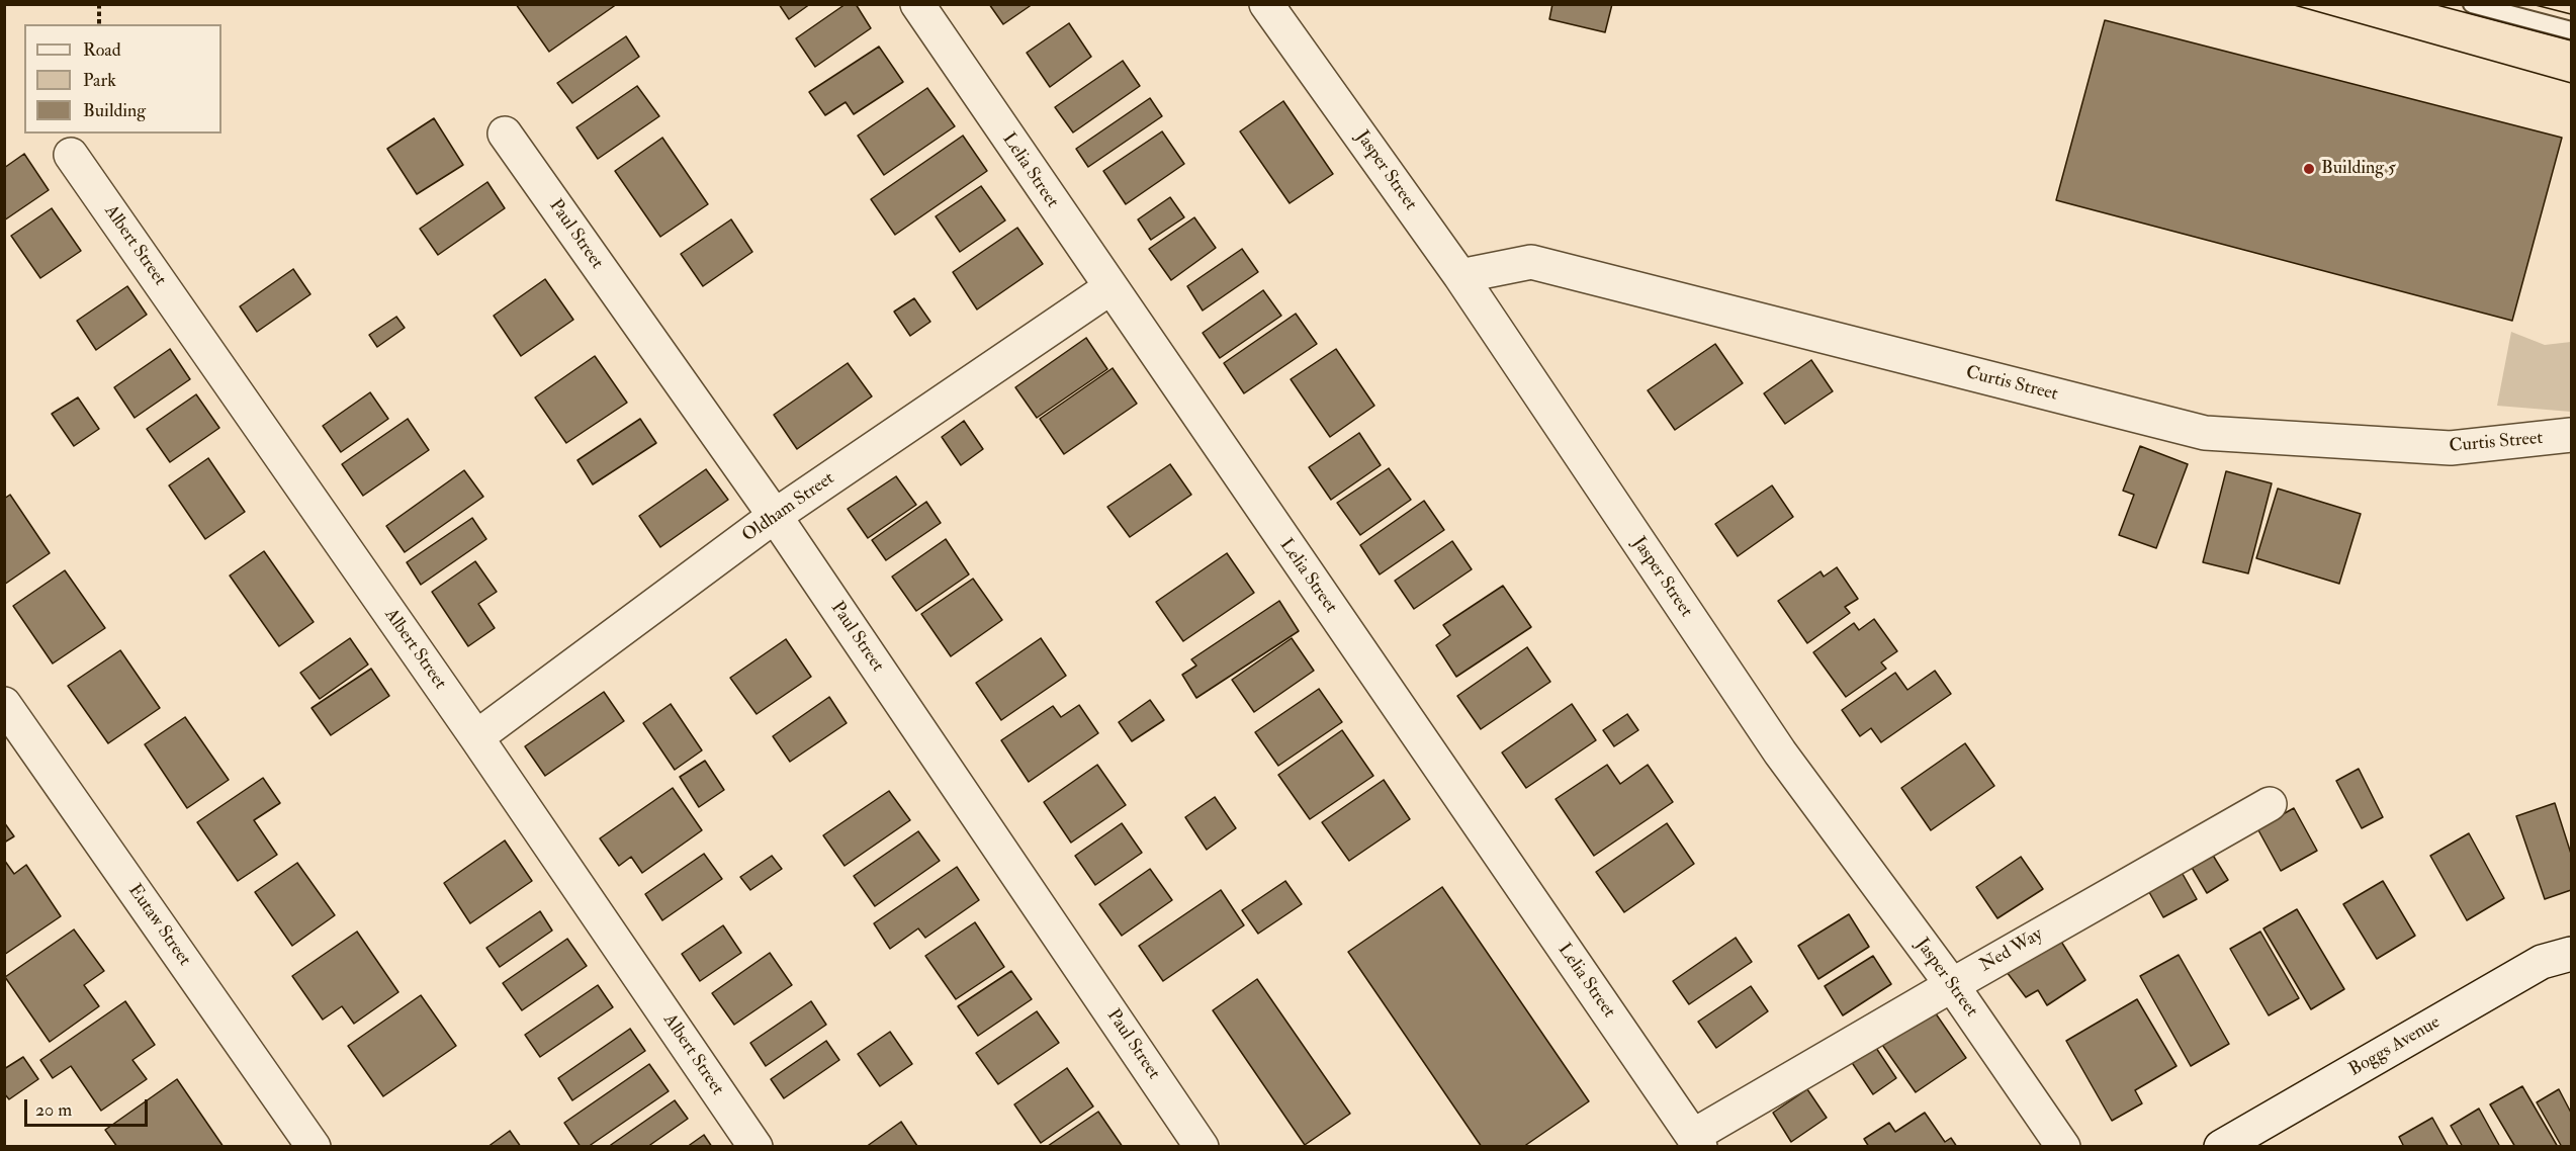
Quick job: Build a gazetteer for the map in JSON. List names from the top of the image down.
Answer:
{
  "streets": {
    "street": [
      "Lelia Street",
      "Jasper Street",
      "Paul Street",
      "Albert Street",
      "Curtis Street",
      "Oldham Street",
      "Eutaw Street",
      "Ned Way",
      "Boggs Avenue"
    ]
  },
  "crossings": [
    ["Lelia Street", "Oldham Street"],
    ["Lelia Street", "Ned Way"],
    ["Jasper Street", "Curtis Street"],
    ["Jasper Street", "Ned Way"],
    ["Paul Street", "Oldham Street"],
    ["Albert Street", "Oldham Street"]
  ],
  "places": ["Building 5"],
  "legend": ["Road", "Park", "Building"],
  "scale_bar": "20 m"
}
